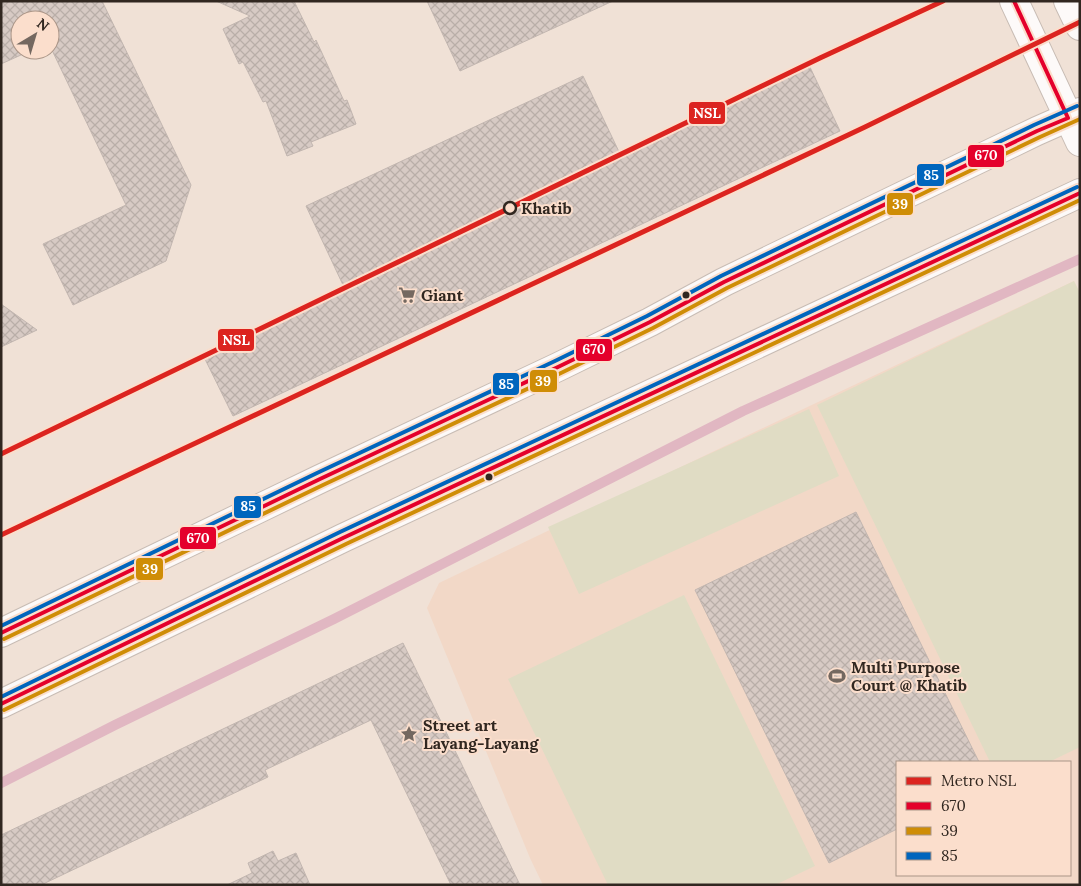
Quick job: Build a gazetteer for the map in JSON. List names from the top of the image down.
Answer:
{
  "places": {
    "other": ["Khatib"],
    "supermarket": ["Giant"],
    "sports": ["Multi Purpose Court @ Khatib"],
    "place": ["Street art Layang-Layang"]
  },
  "lines": [
    "metro line NSL",
    "transit line 670",
    "transit line 85",
    "transit line 39"
  ],
  "legend": [
    "Metro NSL",
    "670",
    "39",
    "85"
  ],
  "north": "top right"
}
